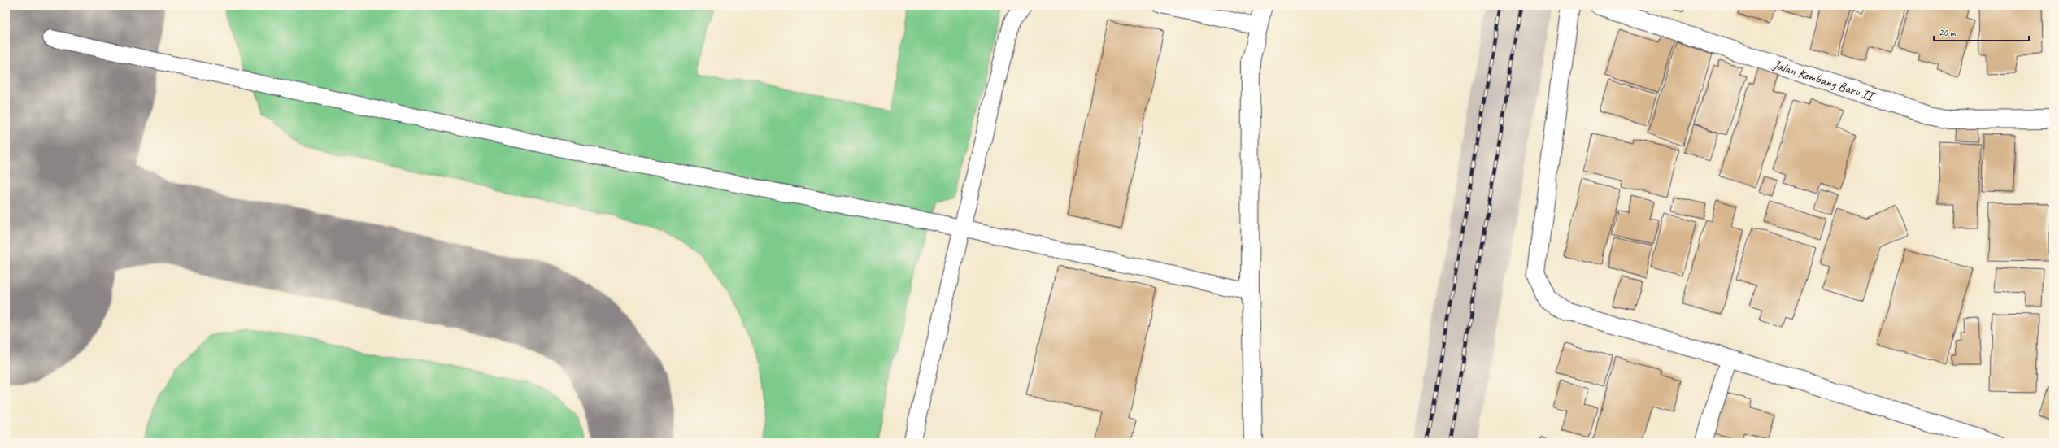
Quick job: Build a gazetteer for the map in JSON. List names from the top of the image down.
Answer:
{
  "streets": {
    "street": ["Jalan Kembang Baru II"]
  },
  "scale_bar": "20 m"
}
